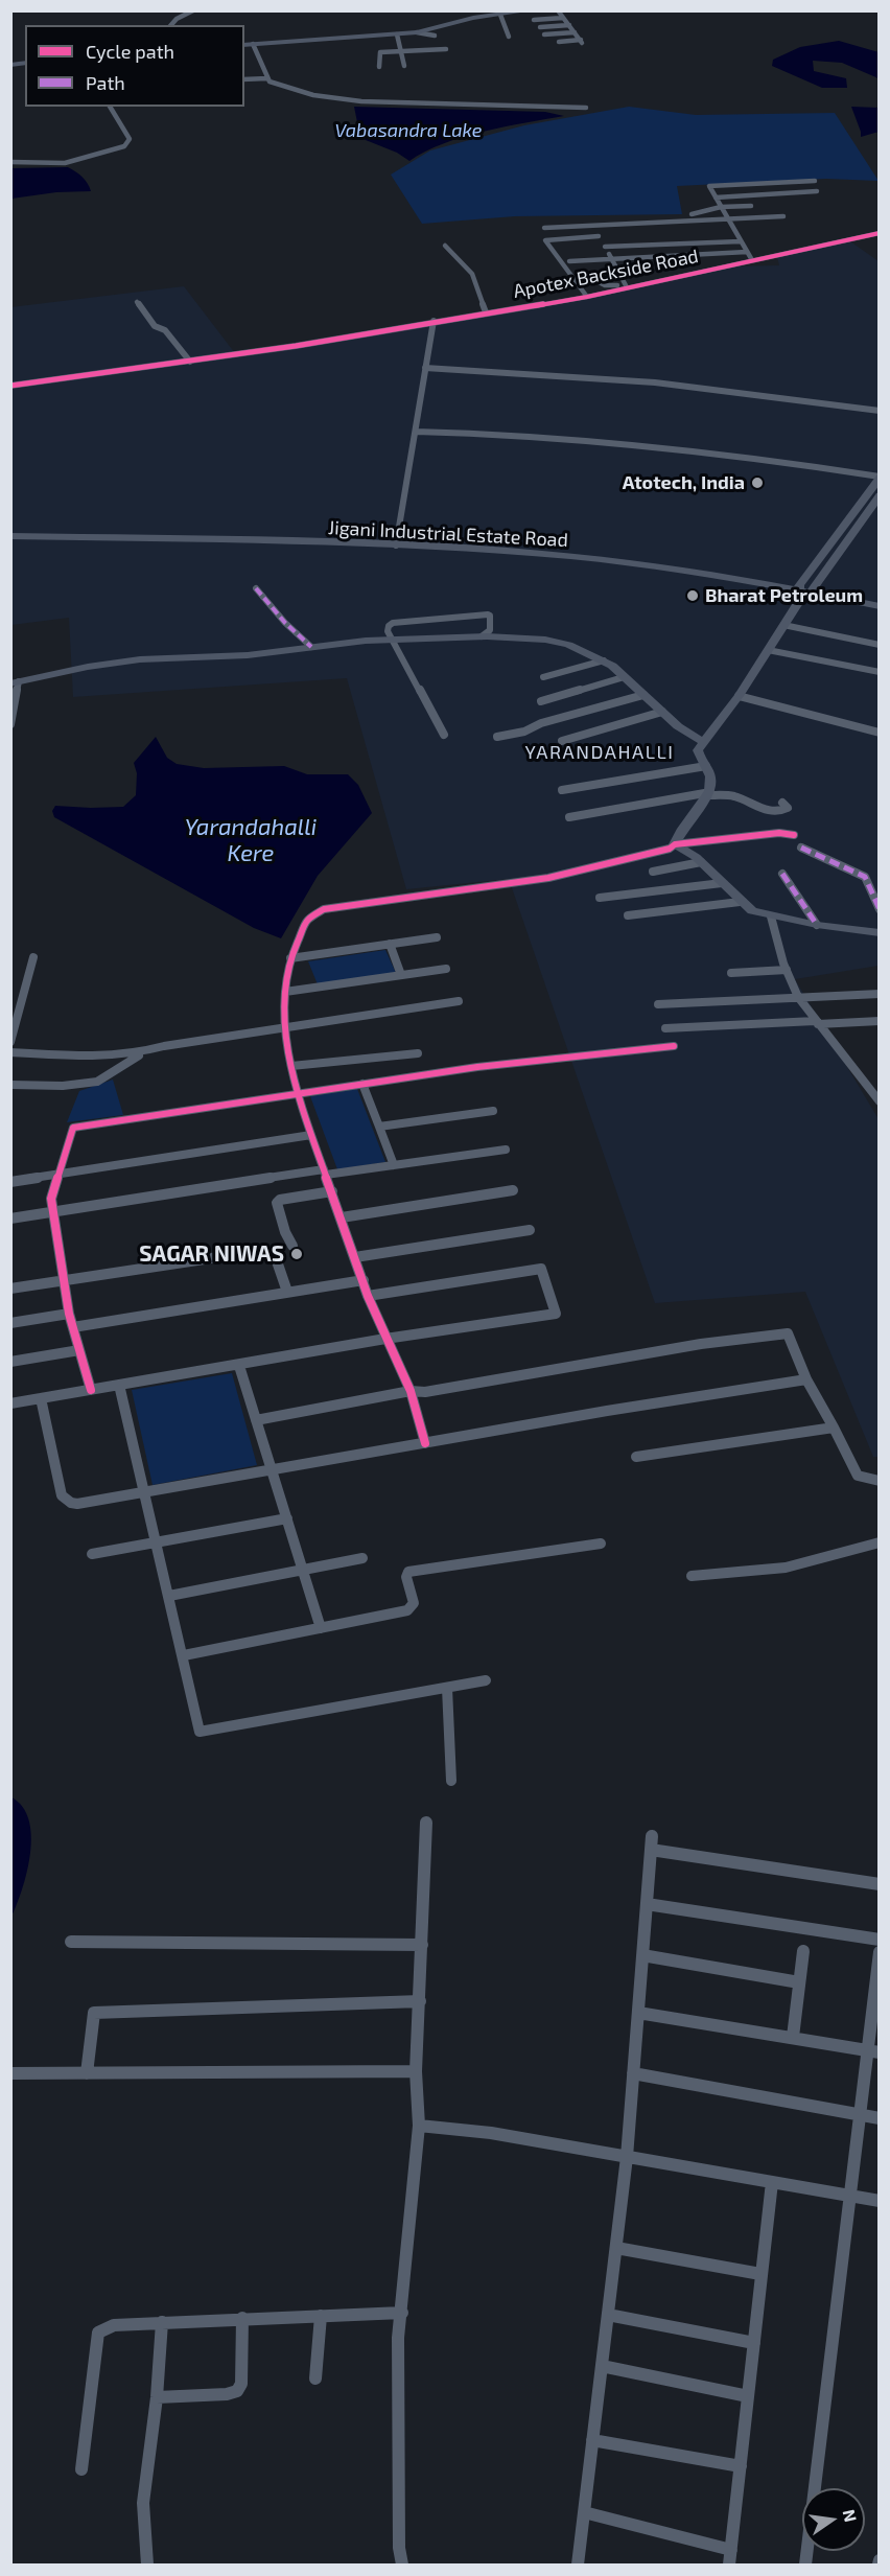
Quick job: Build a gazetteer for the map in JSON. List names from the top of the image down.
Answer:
{
  "streets": {
    "street": ["Apotex Backside Road", "Jigani Industrial Estate Road"]
  },
  "districts": ["YARANDAHALLI"],
  "water": ["Vabasandra Lake", "Yarandahalli Kere"],
  "places": ["Atotech, India", "Bharat Petroleum", "SAGAR NIWAS"],
  "legend": ["Cycle path", "Path"],
  "north": "right"
}
